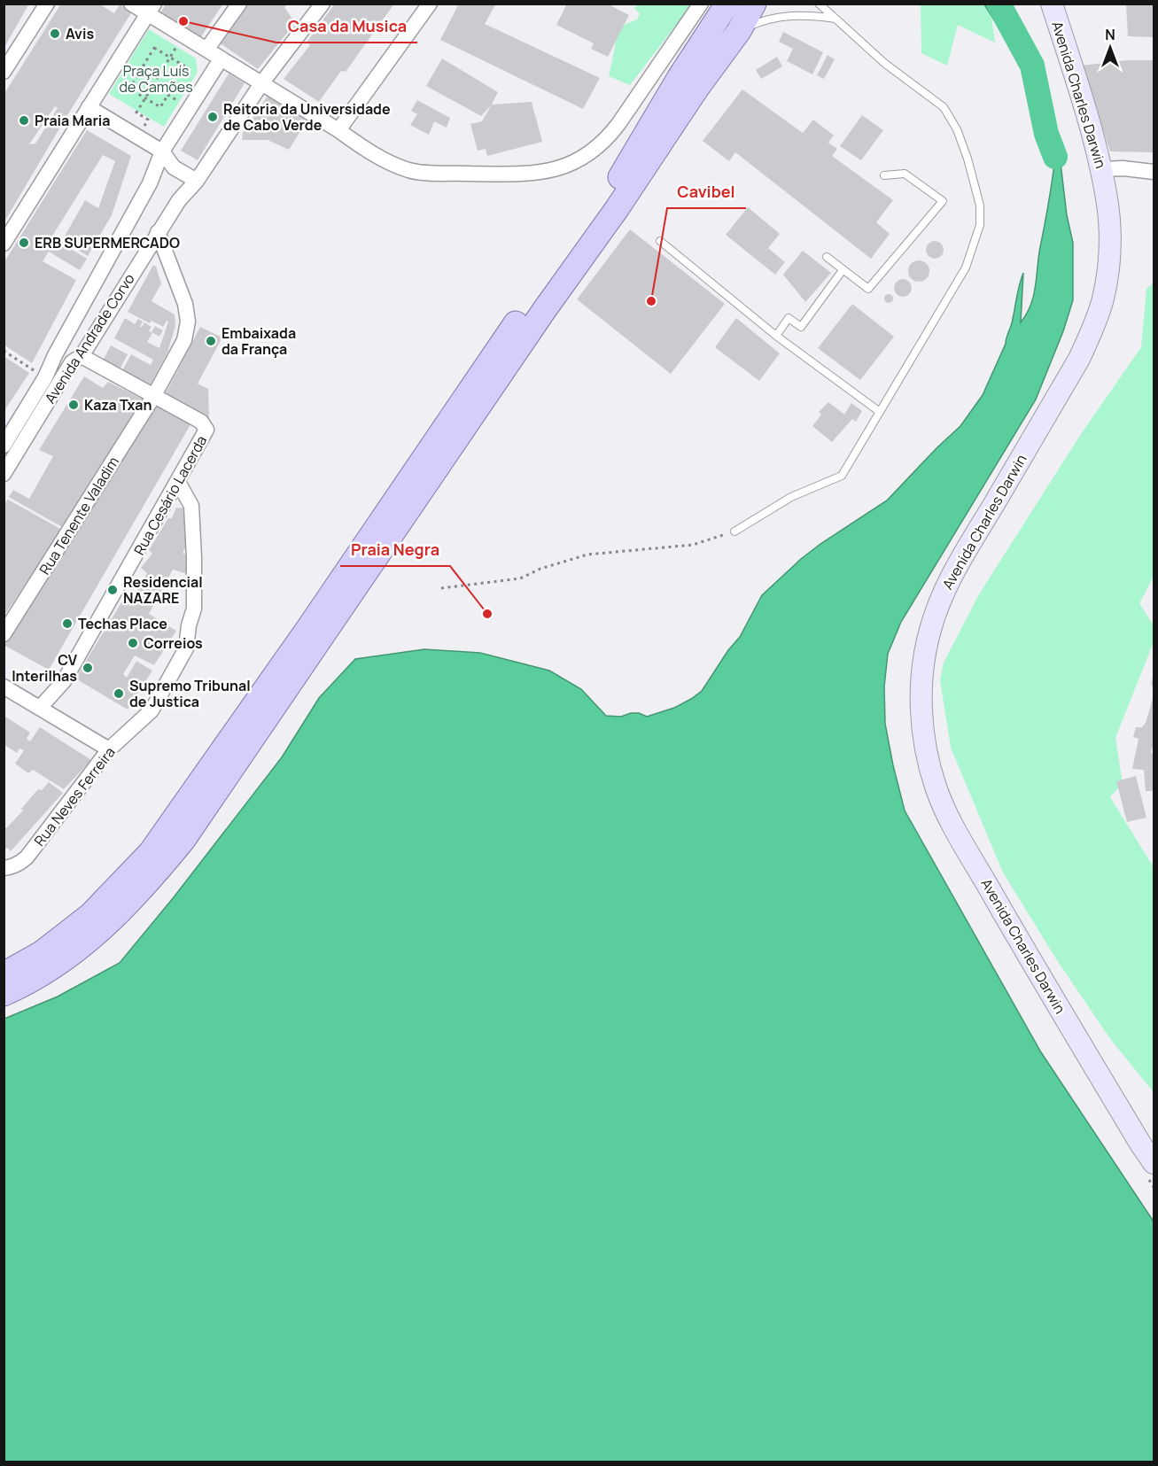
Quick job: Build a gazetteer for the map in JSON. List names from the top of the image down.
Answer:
{
  "streets": {
    "main road": ["Avenida Charles Darwin"],
    "street": [
      "Avenida Andrade Corvo",
      "Rua Cesário Lacerda",
      "Rua Tenente Valadim",
      "Rua Neves Ferreira"
    ]
  },
  "crossings": [
    ["Avenida Andrade Corvo", "Rua Tenente Valadim"],
    ["Rua Cesário Lacerda", "Rua Tenente Valadim"],
    ["Rua Cesário Lacerda", "Rua Neves Ferreira"]
  ],
  "parks": ["Praça Luís de Camões"],
  "places": [
    "Casa da Musica",
    "Avis",
    "Reitoria da Universidade de Cabo Verde",
    "Praia Maria",
    "ERB SUPERMERCADO",
    "Cavibel",
    "Embaixada da França",
    "Kaza Txan",
    "Residencial NAZARE",
    "Praia Negra",
    "Techas Place",
    "Correios",
    "CV Interilhas",
    "Supremo Tribunal de Justica"
  ],
  "north": "top"
}
